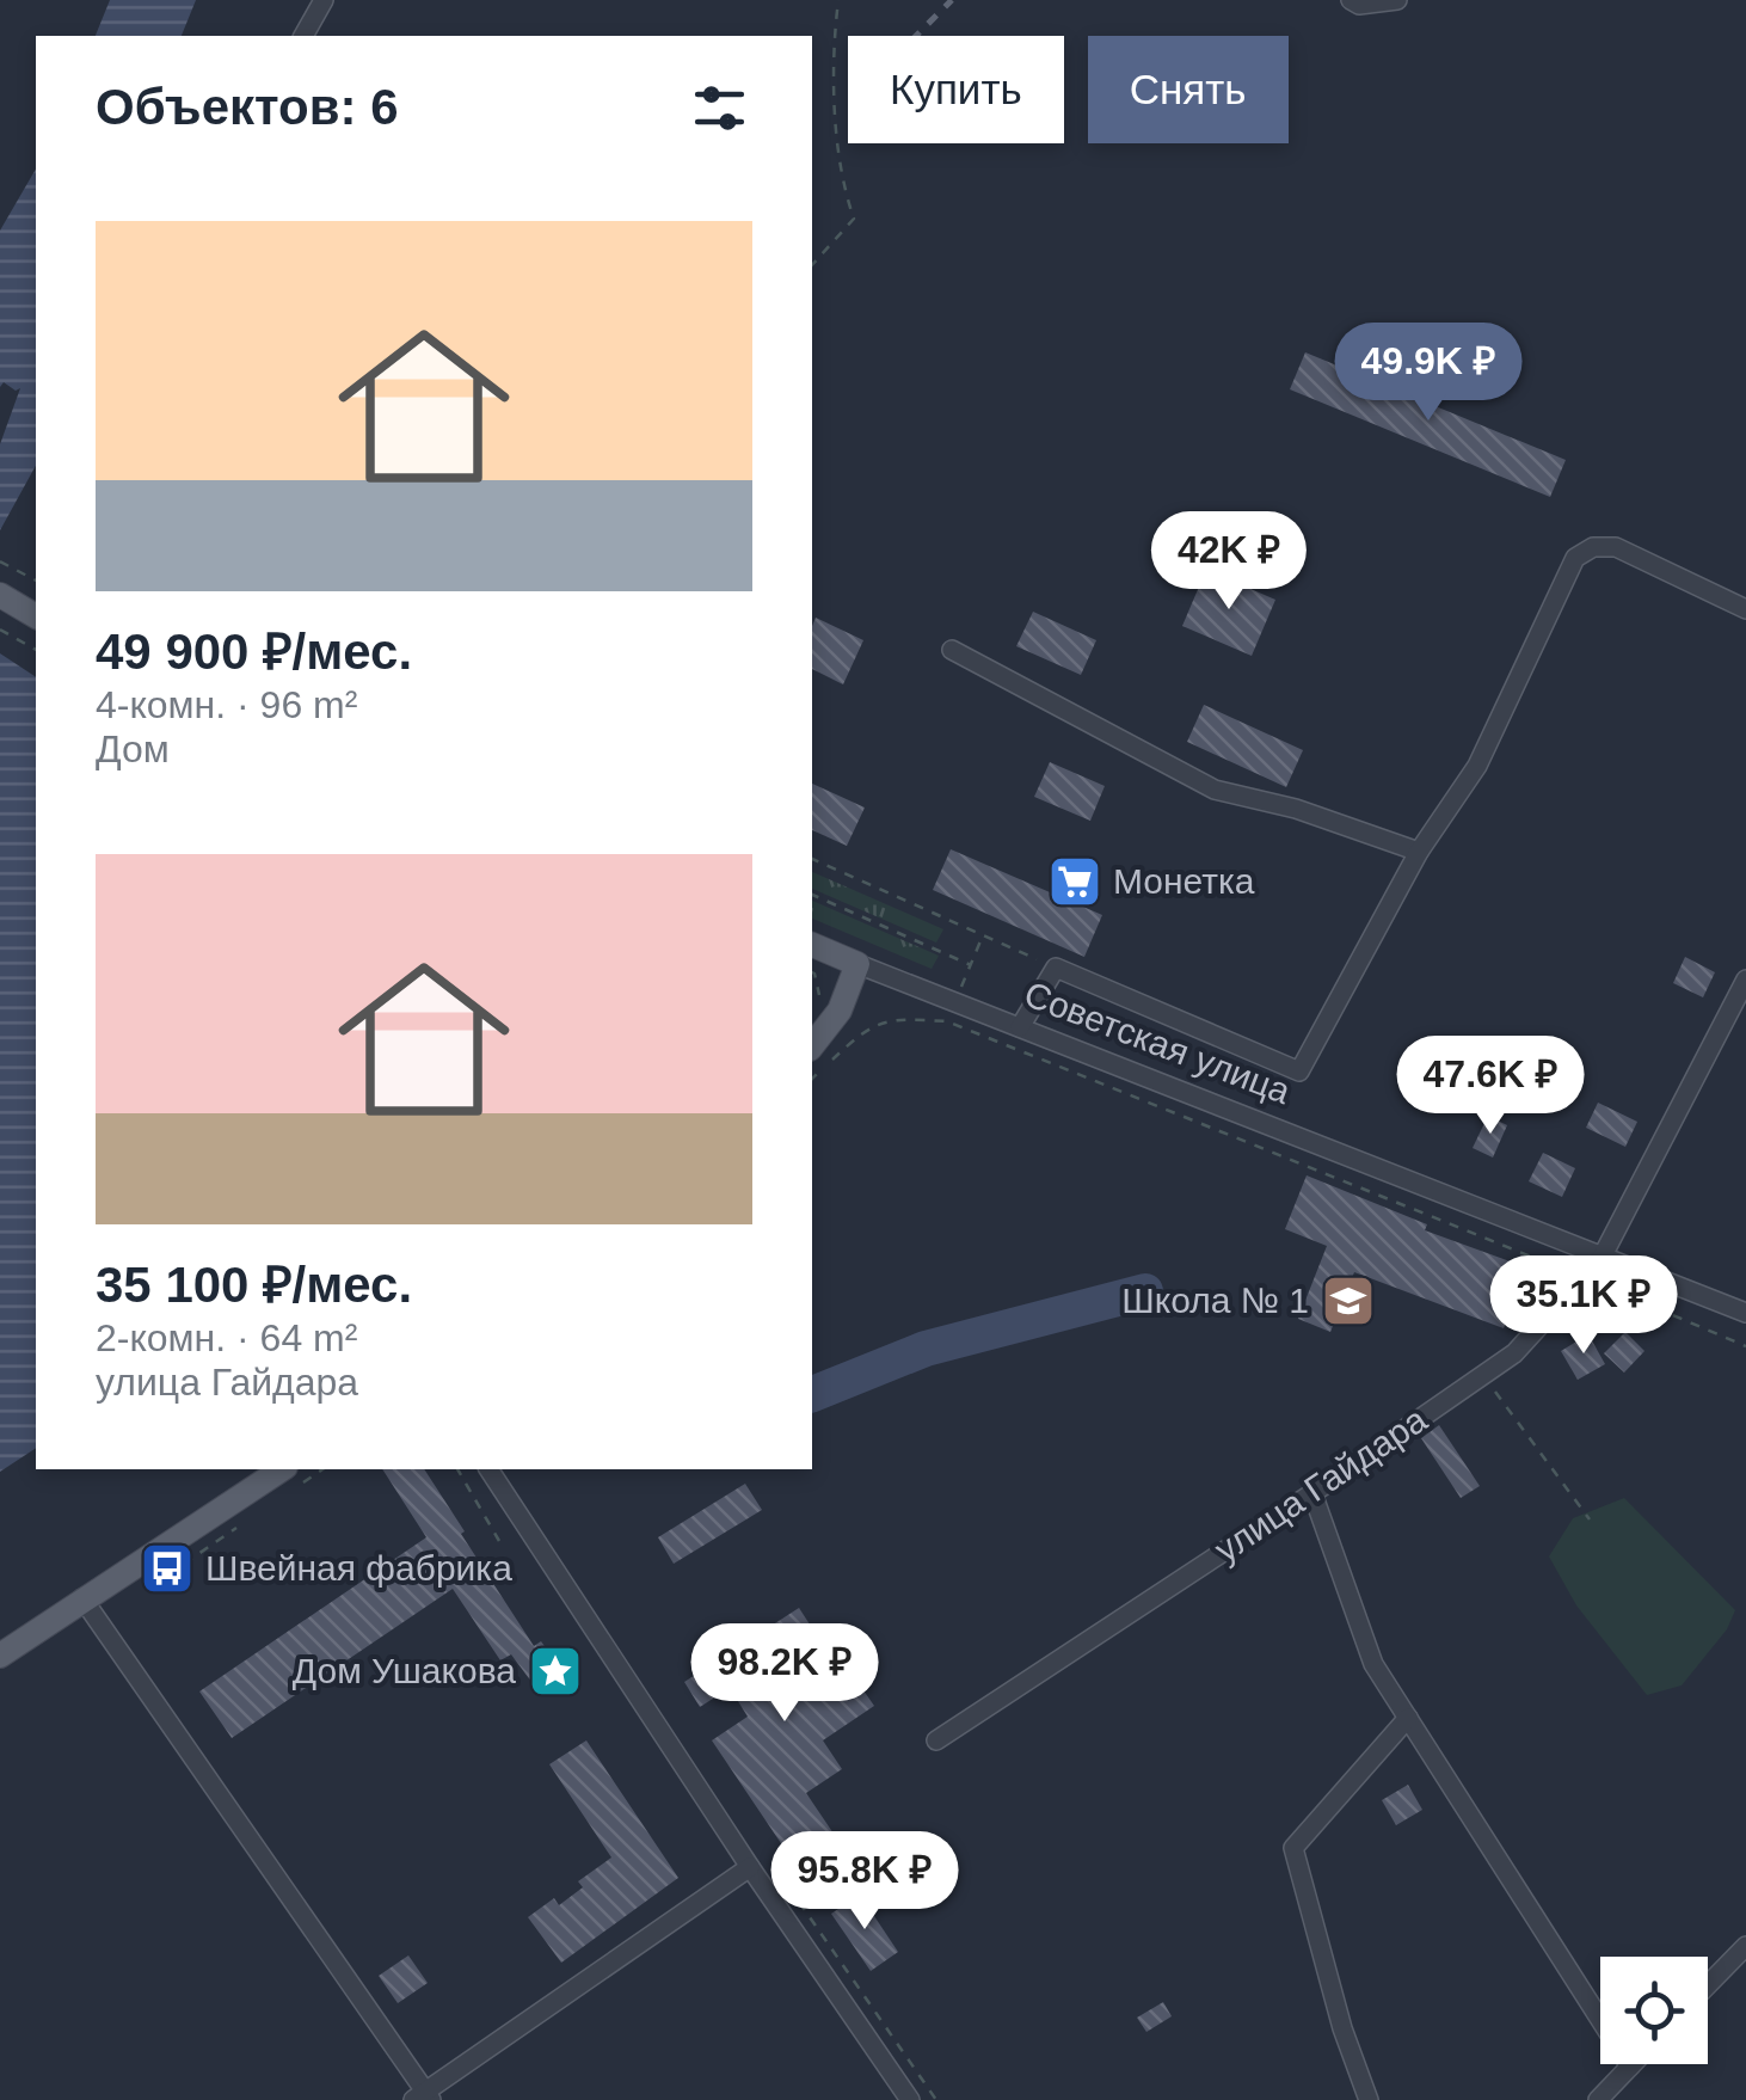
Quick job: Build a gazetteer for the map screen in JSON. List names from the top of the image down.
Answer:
{
  "streets": {
    "main road": ["Советская улица"],
    "street": ["улица Гайдара"]
  },
  "crossings": [
    ["Советская улица", "улица Гайдара"]
  ],
  "places": {
    "supermarket": ["Монетка"],
    "school or university": ["Школа № 1"],
    "bus stop": ["Швейная фабрика"],
    "place": ["Дом Ушакова"]
  },
  "page": {
    "chip": ["Купить", "Снять"],
    "heading": "Объектов: 6",
    "list": [
      {
        "name": "49 900 ₽/мес.",
        "note": "4-комн. · 96 m² · Дом"
      },
      {
        "name": "35 100 ₽/мес.",
        "note": "2-комн. · 64 m² · улица Гайдара"
      }
    ],
    "price": [
      "49.9K ₽",
      "42K ₽",
      "47.6K ₽",
      "35.1K ₽",
      "98.2K ₽",
      "95.8K ₽"
    ]
  }
}
